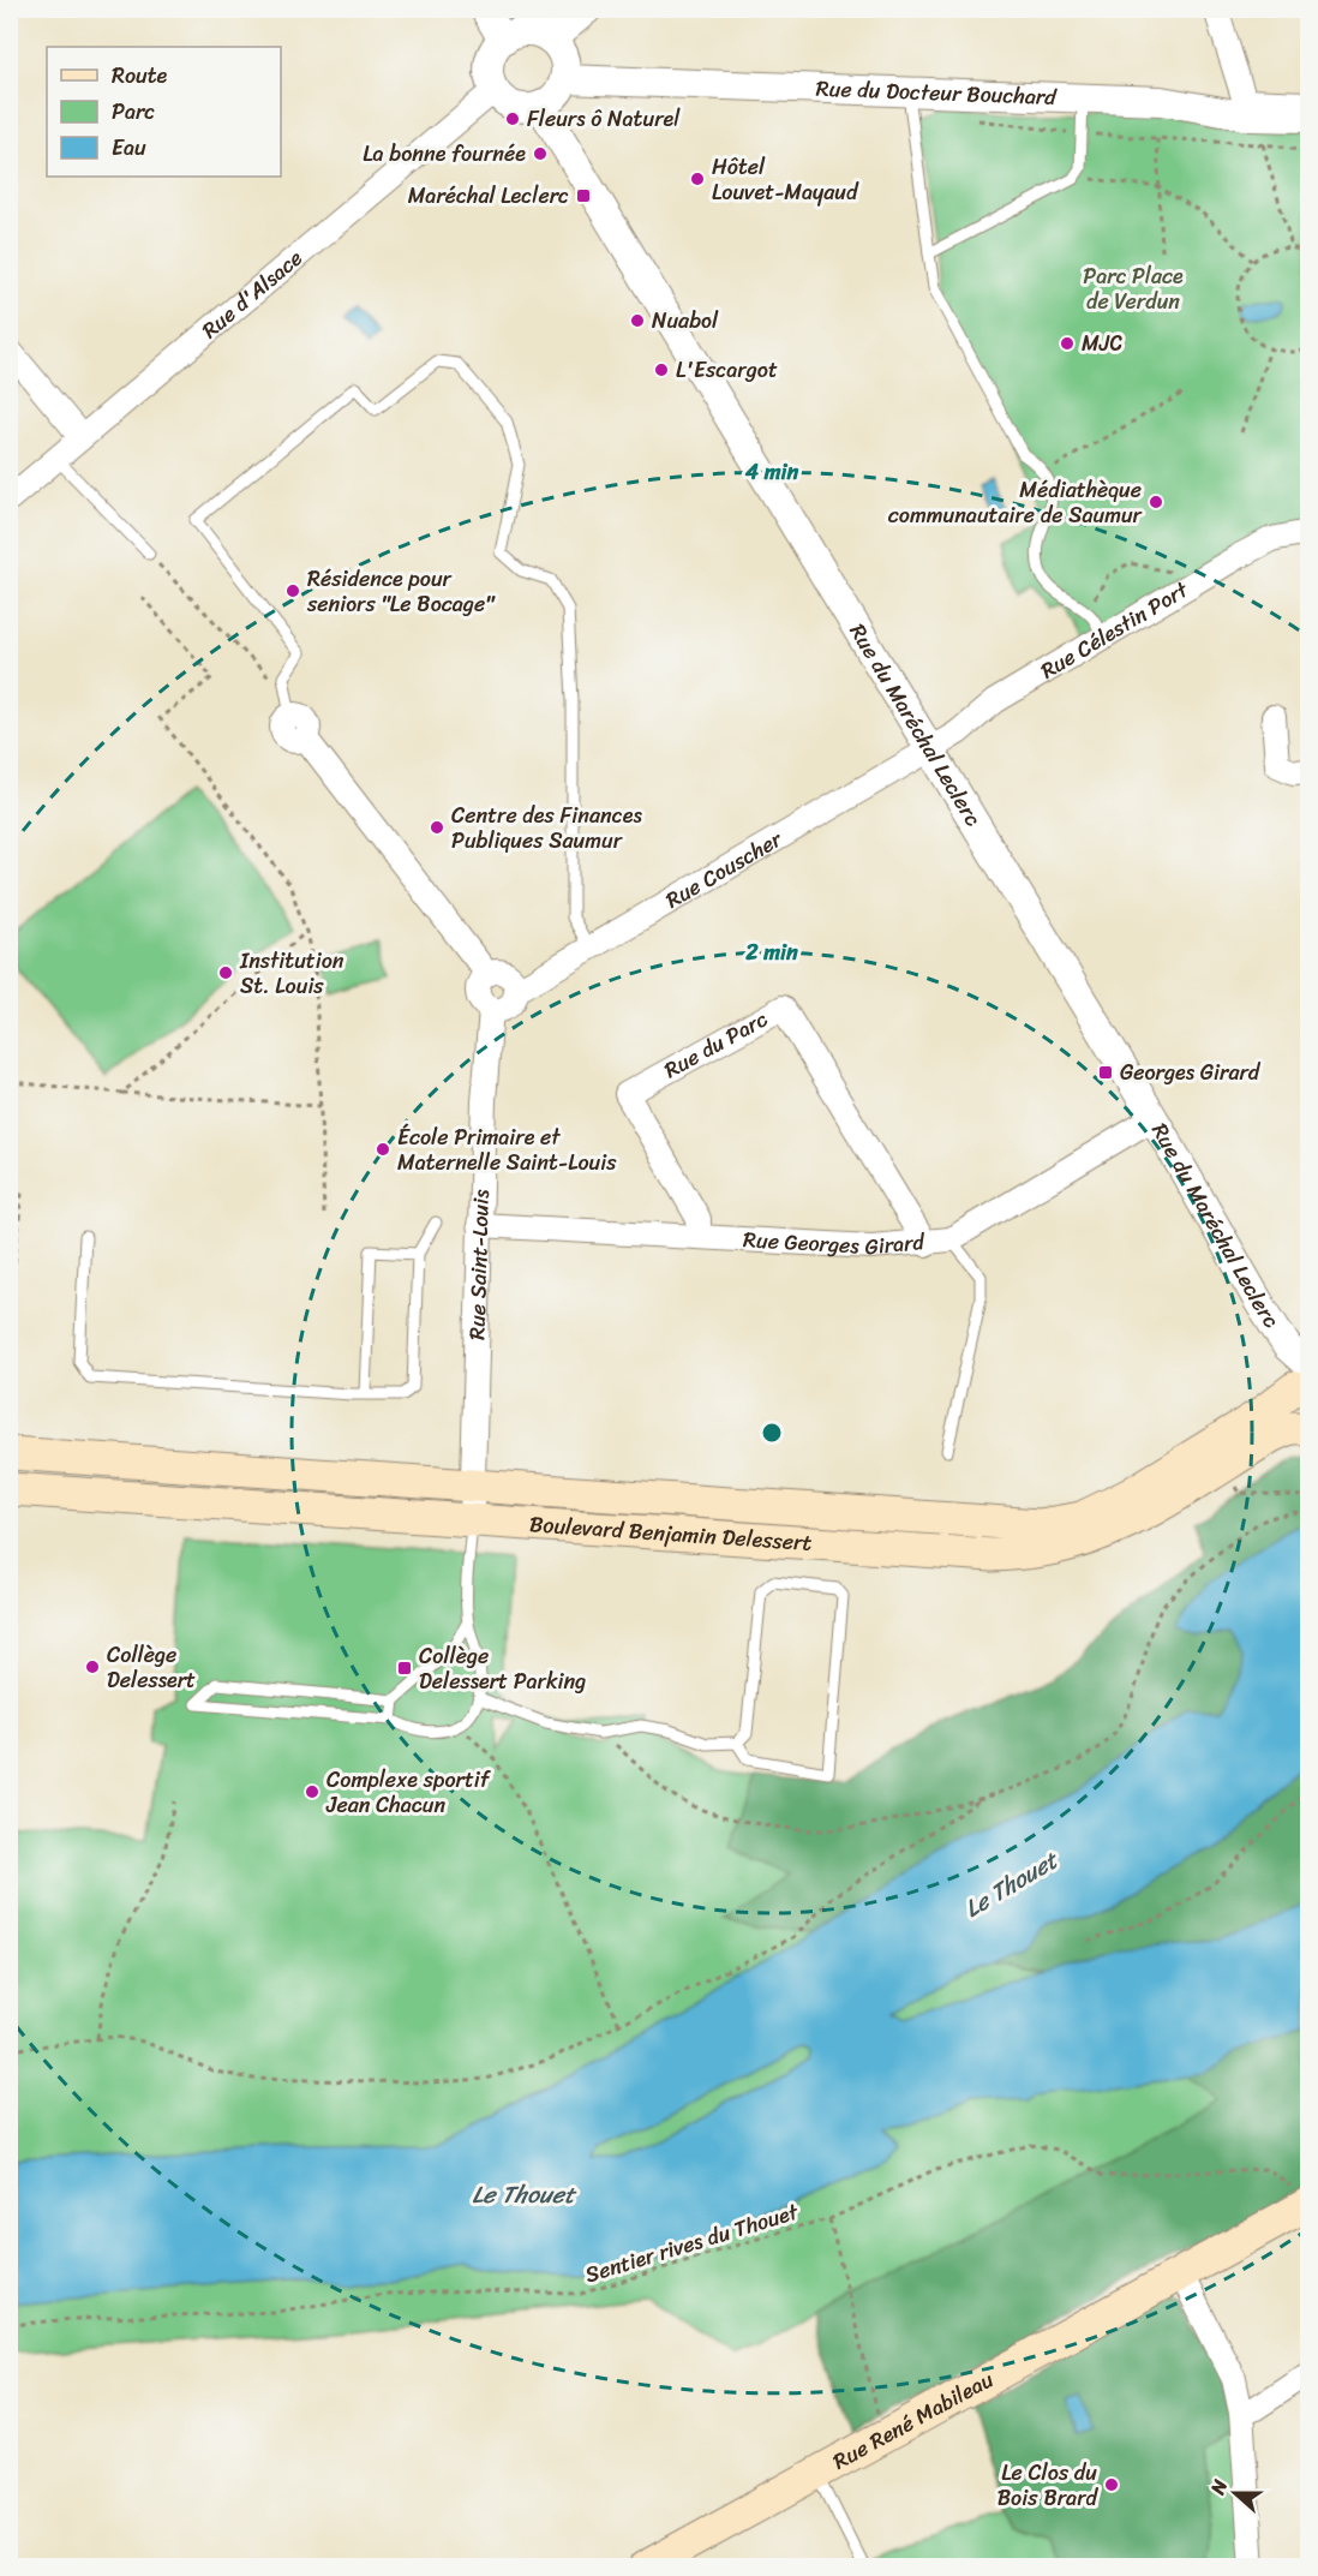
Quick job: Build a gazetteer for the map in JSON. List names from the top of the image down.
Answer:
{
  "streets": {
    "main road": ["Boulevard Benjamin Delessert", "Rue René Mabileau"],
    "street": [
      "Rue du Docteur Bouchard",
      "Rue d'Alsace",
      "Rue Célestin Port",
      "Rue du Maréchal Leclerc",
      "Rue Couscher",
      "Rue du Parc",
      "Rue Georges Girard",
      "Rue Saint-Louis"
    ],
    "path": ["Sentier rives du Thouet"]
  },
  "crossings": [
    ["Rue du Docteur Bouchard", "Rue d'Alsace"],
    ["Rue du Docteur Bouchard", "Rue du Maréchal Leclerc"],
    ["Rue d'Alsace", "Rue du Maréchal Leclerc"],
    ["Rue Célestin Port", "Rue du Maréchal Leclerc"],
    ["Rue Célestin Port", "Rue Couscher"],
    ["Rue du Maréchal Leclerc", "Rue Couscher"],
    ["Rue du Maréchal Leclerc", "Rue Georges Girard"],
    ["Rue du Maréchal Leclerc", "Boulevard Benjamin Delessert"],
    ["Rue Couscher", "Rue Saint-Louis"],
    ["Rue du Parc", "Rue Georges Girard"],
    ["Rue Georges Girard", "Rue Saint-Louis"],
    ["Rue Saint-Louis", "Boulevard Benjamin Delessert"],
    ["Sentier rives du Thouet", "Rue René Mabileau"]
  ],
  "water": ["Le Thouet"],
  "parks": ["Parc Place de Verdun"],
  "places": {
    "other": [
      "Fleurs ô Naturel",
      "La bonne fournée",
      "Hôtel Louvet-Mayaud",
      "Nuabol",
      "MJC",
      "L'Escargot",
      "Médiathèque communautaire de Saumur",
      "Résidence pour seniors \"Le Bocage\"",
      "Centre des Finances Publiques Saumur",
      "Institution St. Louis",
      "École Primaire et Maternelle Saint-Louis",
      "Collège Delessert",
      "Complexe sportif Jean Chacun",
      "Le Clos du Bois Brard"
    ],
    "transit": ["Maréchal Leclerc", "Georges Girard", "Collège Delessert Parking"]
  },
  "legend": ["Route", "Parc", "Eau"],
  "north": "left",
  "rings": ["4 min", "2 min"]
}
